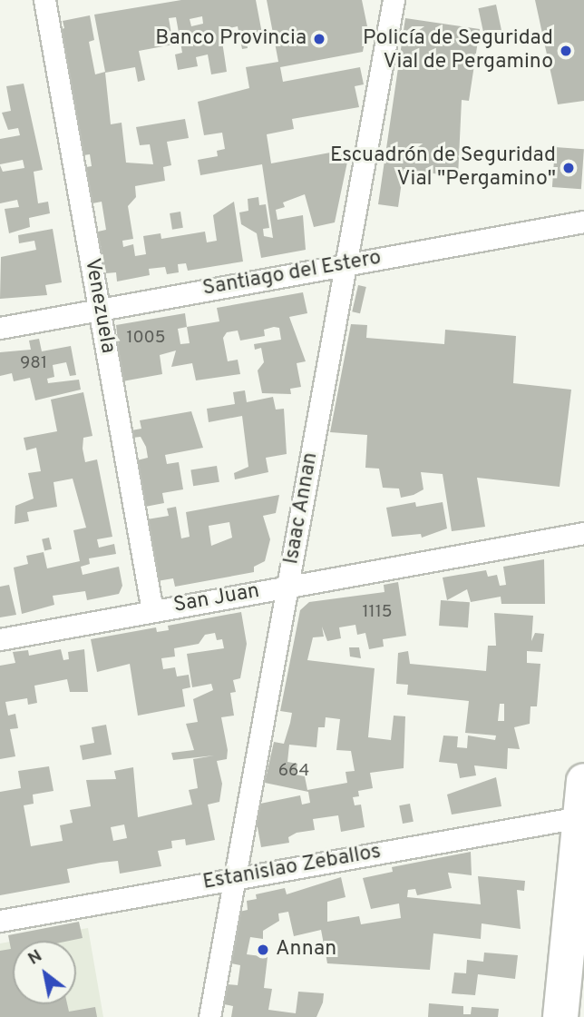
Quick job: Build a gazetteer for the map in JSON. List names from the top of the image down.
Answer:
{
  "streets": {
    "street": [
      "Santiago del Estero",
      "Venezuela",
      "Isaac Annan",
      "San Juan",
      "Estanislao Zeballos"
    ]
  },
  "crossings": [
    ["Santiago del Estero", "Venezuela"],
    ["Santiago del Estero", "Isaac Annan"],
    ["Venezuela", "San Juan"],
    ["Isaac Annan", "San Juan"],
    ["Isaac Annan", "Estanislao Zeballos"]
  ],
  "places": [
    "Banco Provincia",
    "Policía de Seguridad Vial de Pergamino",
    "Escuadrón de Seguridad Vial \"Pergamino\"",
    "Annan"
  ],
  "house_numbers": [
    "1005",
    "981",
    "1115",
    "664"
  ],
  "north": "top left"
}
